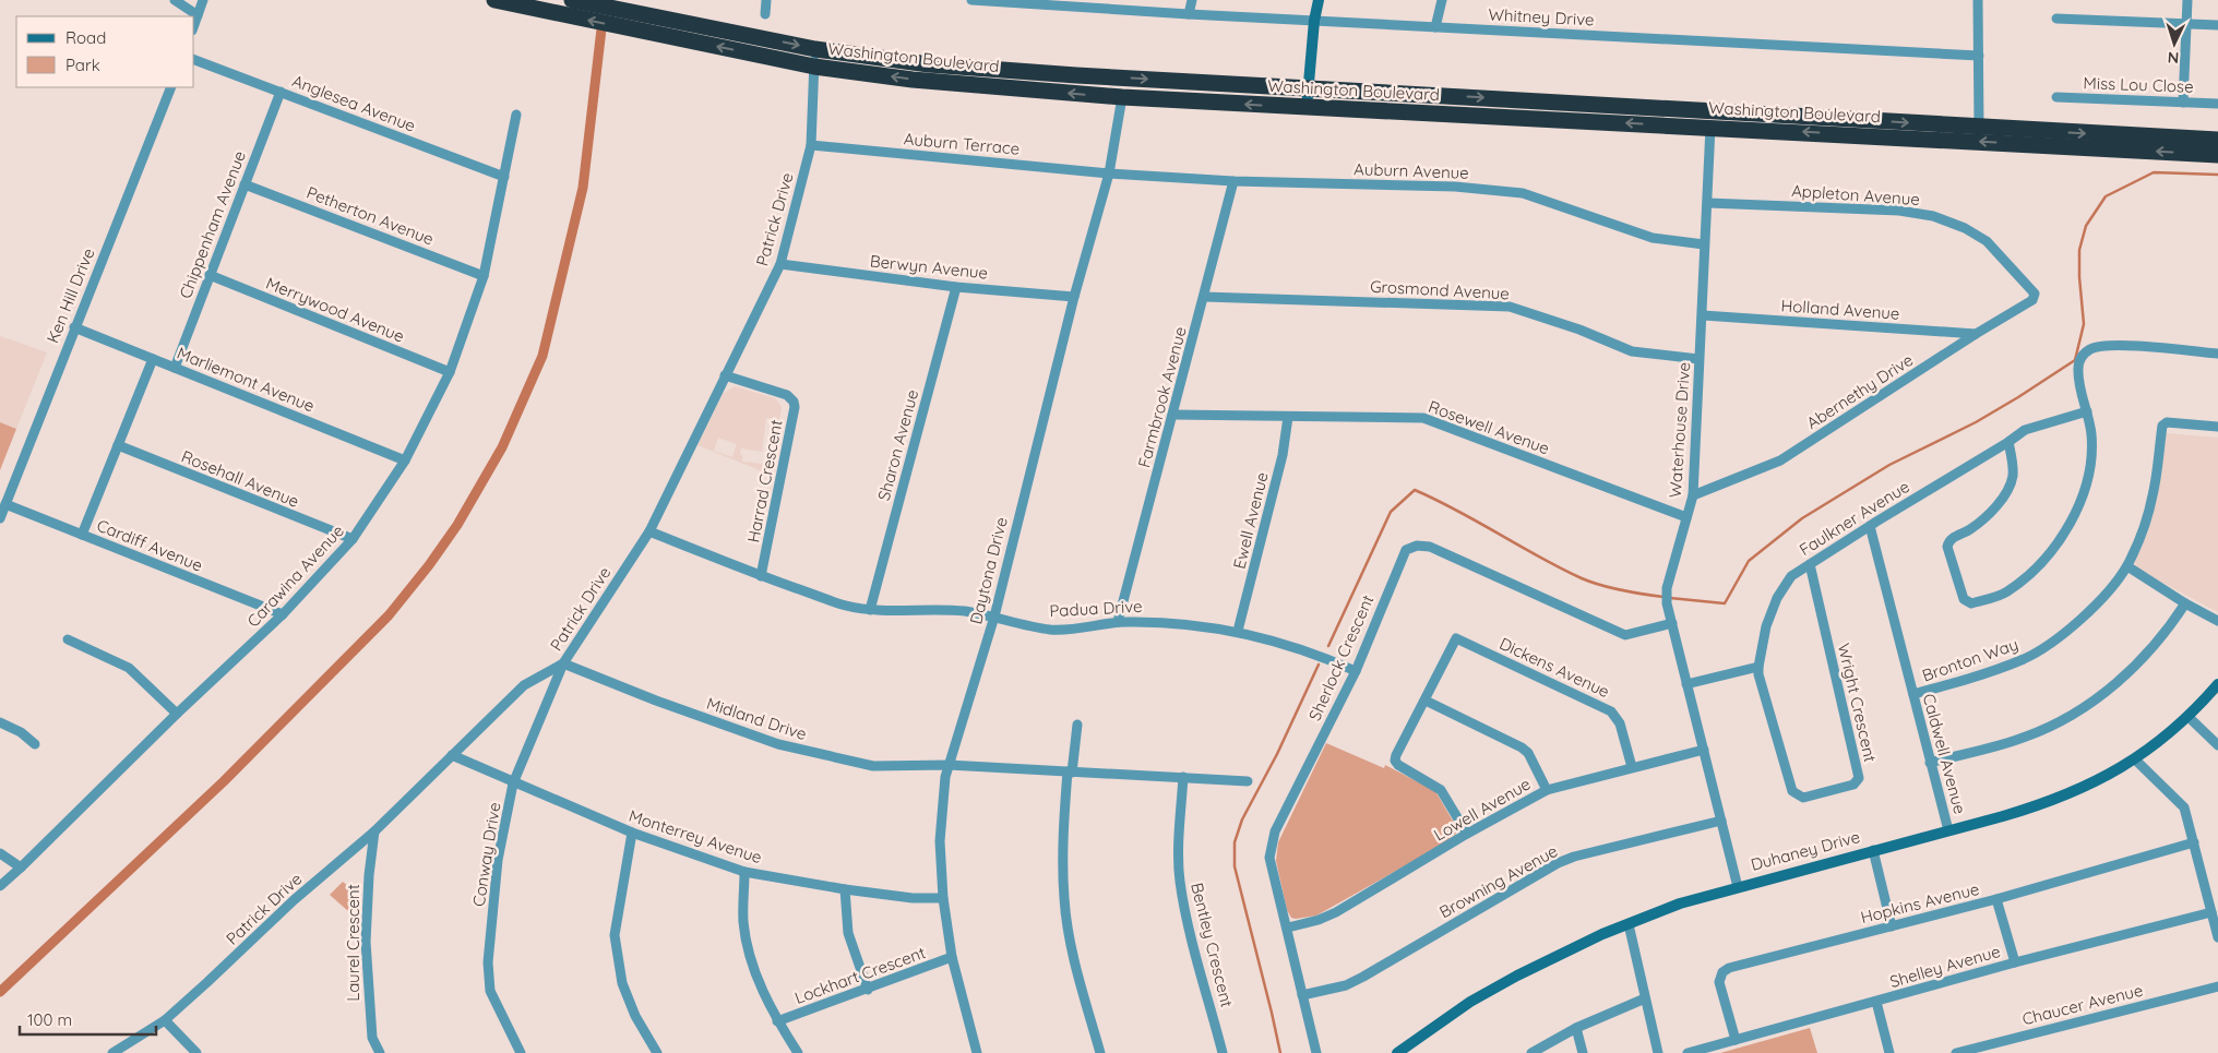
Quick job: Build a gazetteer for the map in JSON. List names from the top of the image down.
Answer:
{
  "streets": {
    "highway": ["Washington Boulevard"],
    "street": [
      "Whitney Drive",
      "Miss Lou Close",
      "Anglesea Avenue",
      "Auburn Terrace",
      "Auburn Avenue",
      "Appleton Avenue",
      "Petherton Avenue",
      "Patrick Drive",
      "Chippenham Avenue",
      "Berwyn Avenue",
      "Grosmond Avenue",
      "Ken Hill Drive",
      "Merrywood Avenue",
      "Holland Avenue",
      "Marliemont Avenue",
      "Abernethy Drive",
      "Farmbrook Avenue",
      "Rosewell Avenue",
      "Waterhouse Drive",
      "Sharon Avenue",
      "Rosehall Avenue",
      "Harrad Crescent",
      "Faulkner Avenue",
      "Ewell Avenue",
      "Cardiff Avenue",
      "Daytona Drive",
      "Carawina Avenue",
      "Padua Drive",
      "Sherlock Crescent",
      "Bronton Way",
      "Dickens Avenue",
      "Wright Crescent",
      "Midland Drive",
      "Caldwell Avenue",
      "Lowell Avenue",
      "Monterrey Avenue",
      "Duhaney Drive",
      "Conway Drive",
      "Browning Avenue",
      "Hopkins Avenue",
      "Laurel Crescent",
      "Bentley Crescent",
      "Shelley Avenue",
      "Lockhart Crescent",
      "Chaucer Avenue"
    ]
  },
  "crossings": [
    ["Washington Boulevard", "Patrick Drive"],
    ["Washington Boulevard", "Waterhouse Drive"],
    ["Washington Boulevard", "Daytona Drive"],
    ["Anglesea Avenue", "Chippenham Avenue"],
    ["Anglesea Avenue", "Carawina Avenue"],
    ["Auburn Terrace", "Auburn Avenue"],
    ["Auburn Terrace", "Patrick Drive"],
    ["Auburn Terrace", "Daytona Drive"],
    ["Auburn Avenue", "Farmbrook Avenue"],
    ["Auburn Avenue", "Waterhouse Drive"],
    ["Auburn Avenue", "Daytona Drive"],
    ["Appleton Avenue", "Abernethy Drive"],
    ["Appleton Avenue", "Waterhouse Drive"],
    ["Petherton Avenue", "Chippenham Avenue"],
    ["Petherton Avenue", "Carawina Avenue"],
    ["Patrick Drive", "Berwyn Avenue"],
    ["Patrick Drive", "Harrad Crescent"],
    ["Patrick Drive", "Padua Drive"],
    ["Patrick Drive", "Midland Drive"],
    ["Patrick Drive", "Monterrey Avenue"],
    ["Patrick Drive", "Conway Drive"],
    ["Patrick Drive", "Laurel Crescent"],
    ["Chippenham Avenue", "Merrywood Avenue"],
    ["Chippenham Avenue", "Marliemont Avenue"],
    ["Berwyn Avenue", "Sharon Avenue"],
    ["Berwyn Avenue", "Daytona Drive"],
    ["Grosmond Avenue", "Farmbrook Avenue"],
    ["Grosmond Avenue", "Waterhouse Drive"],
    ["Ken Hill Drive", "Marliemont Avenue"],
    ["Ken Hill Drive", "Cardiff Avenue"],
    ["Merrywood Avenue", "Carawina Avenue"],
    ["Holland Avenue", "Abernethy Drive"],
    ["Holland Avenue", "Waterhouse Drive"],
    ["Marliemont Avenue", "Carawina Avenue"],
    ["Abernethy Drive", "Waterhouse Drive"],
    ["Farmbrook Avenue", "Rosewell Avenue"],
    ["Farmbrook Avenue", "Padua Drive"],
    ["Rosewell Avenue", "Waterhouse Drive"],
    ["Rosewell Avenue", "Ewell Avenue"],
    ["Waterhouse Drive", "Sherlock Crescent"],
    ["Waterhouse Drive", "Lowell Avenue"],
    ["Waterhouse Drive", "Duhaney Drive"],
    ["Waterhouse Drive", "Browning Avenue"],
    ["Sharon Avenue", "Padua Drive"],
    ["Rosehall Avenue", "Carawina Avenue"],
    ["Harrad Crescent", "Padua Drive"],
    ["Faulkner Avenue", "Wright Crescent"],
    ["Faulkner Avenue", "Caldwell Avenue"],
    ["Ewell Avenue", "Padua Drive"],
    ["Cardiff Avenue", "Carawina Avenue"],
    ["Daytona Drive", "Padua Drive"],
    ["Daytona Drive", "Midland Drive"],
    ["Daytona Drive", "Monterrey Avenue"],
    ["Daytona Drive", "Lockhart Crescent"],
    ["Padua Drive", "Sherlock Crescent"],
    ["Sherlock Crescent", "Lowell Avenue"],
    ["Sherlock Crescent", "Browning Avenue"],
    ["Bronton Way", "Caldwell Avenue"],
    ["Dickens Avenue", "Lowell Avenue"],
    ["Midland Drive", "Conway Drive"],
    ["Midland Drive", "Bentley Crescent"],
    ["Caldwell Avenue", "Duhaney Drive"],
    ["Monterrey Avenue", "Conway Drive"],
    ["Hopkins Avenue", "Shelley Avenue"]
  ],
  "legend": ["Road", "Park"],
  "scale_bar": "100 m",
  "north": "bottom"
}
